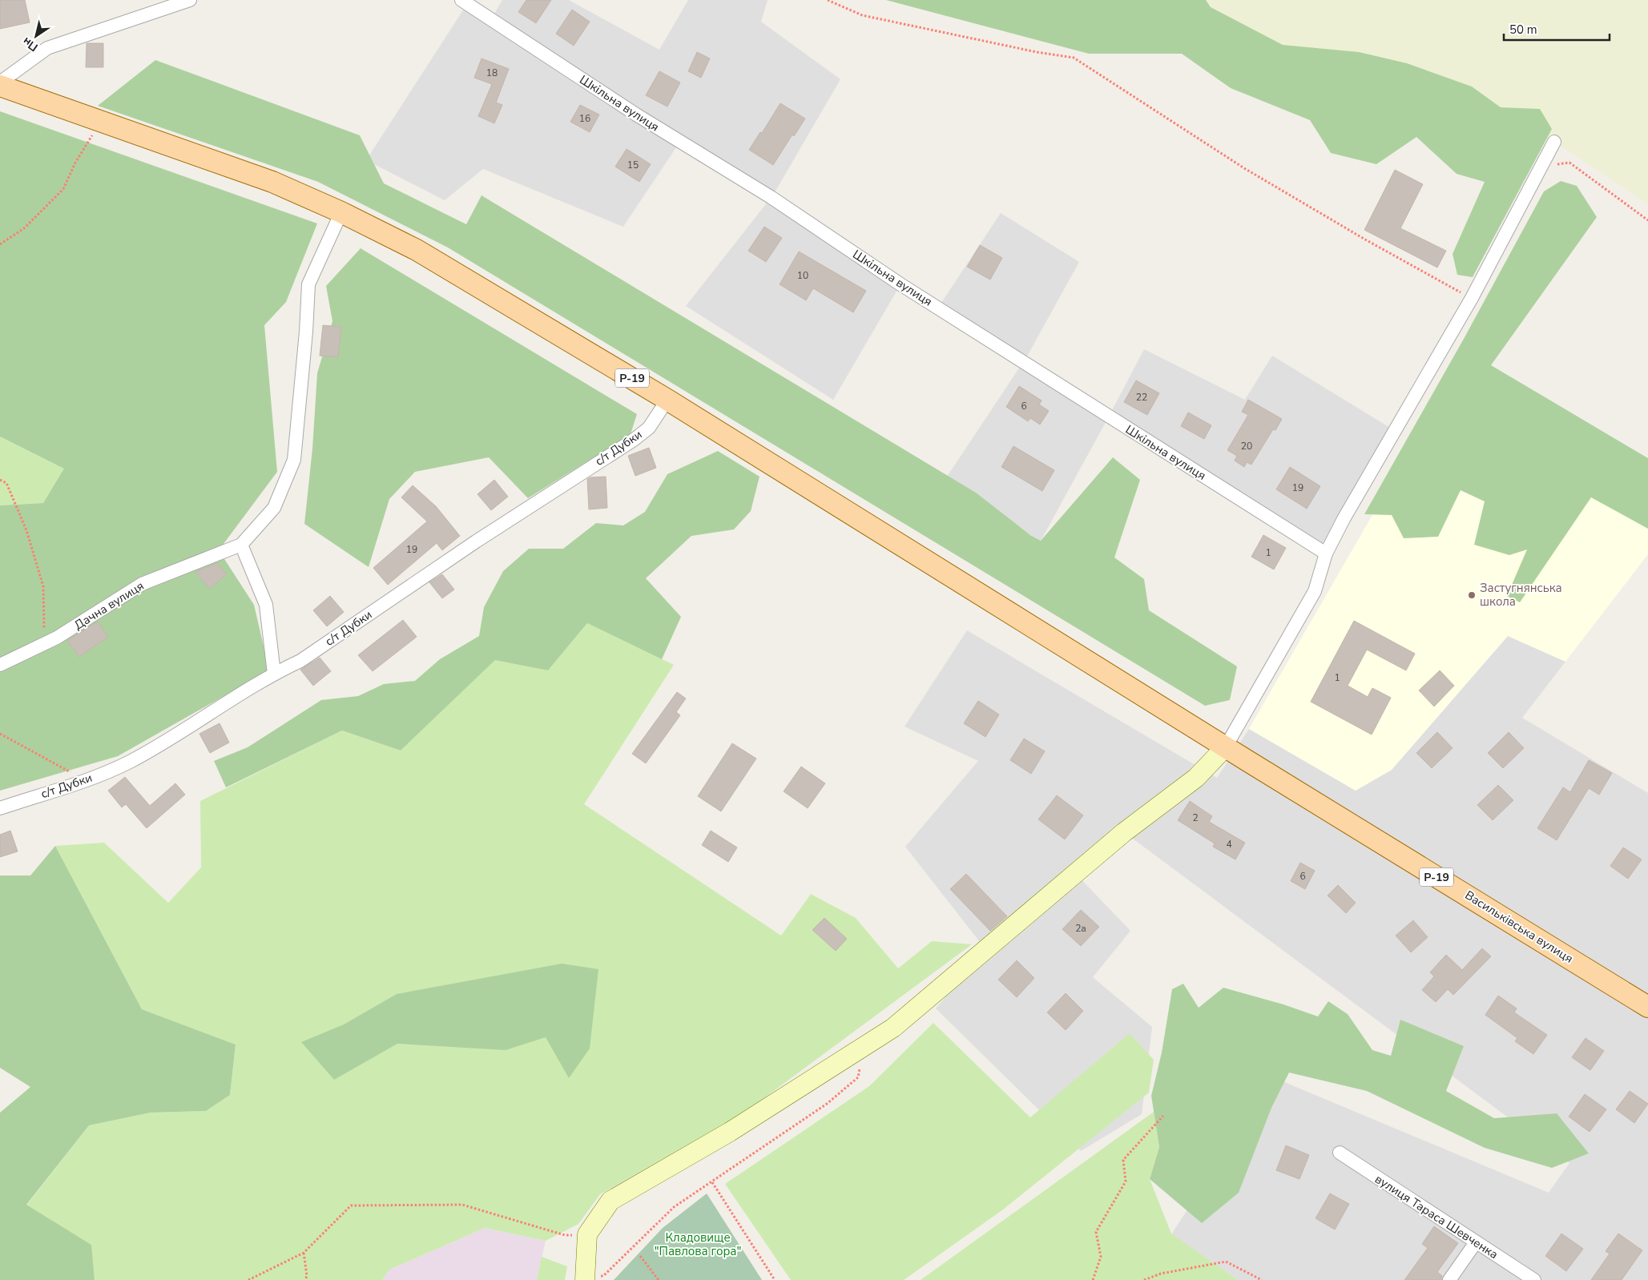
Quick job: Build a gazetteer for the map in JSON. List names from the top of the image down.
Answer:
{
  "streets": {
    "main road": ["Р-19", "Васильківська вулиця"],
    "street": [
      "Шкільна вулиця",
      "с/т Дубки",
      "Дачна вулиця",
      "вулиця Тараса Шевченка"
    ]
  },
  "crossings": [
    ["Р-19", "с/т Дубки"],
    ["Р-19", "Васильківська вулиця"]
  ],
  "parks": ["Кладовище \"Павлова гора\""],
  "places": ["Застугнянська школа"],
  "house_numbers": [
    "18",
    "16",
    "15",
    "10",
    "22",
    "6",
    "20",
    "19",
    "19",
    "1",
    "1",
    "2",
    "4",
    "6",
    "2а"
  ],
  "scale_bar": "50 m",
  "north": "bottom left"
}
